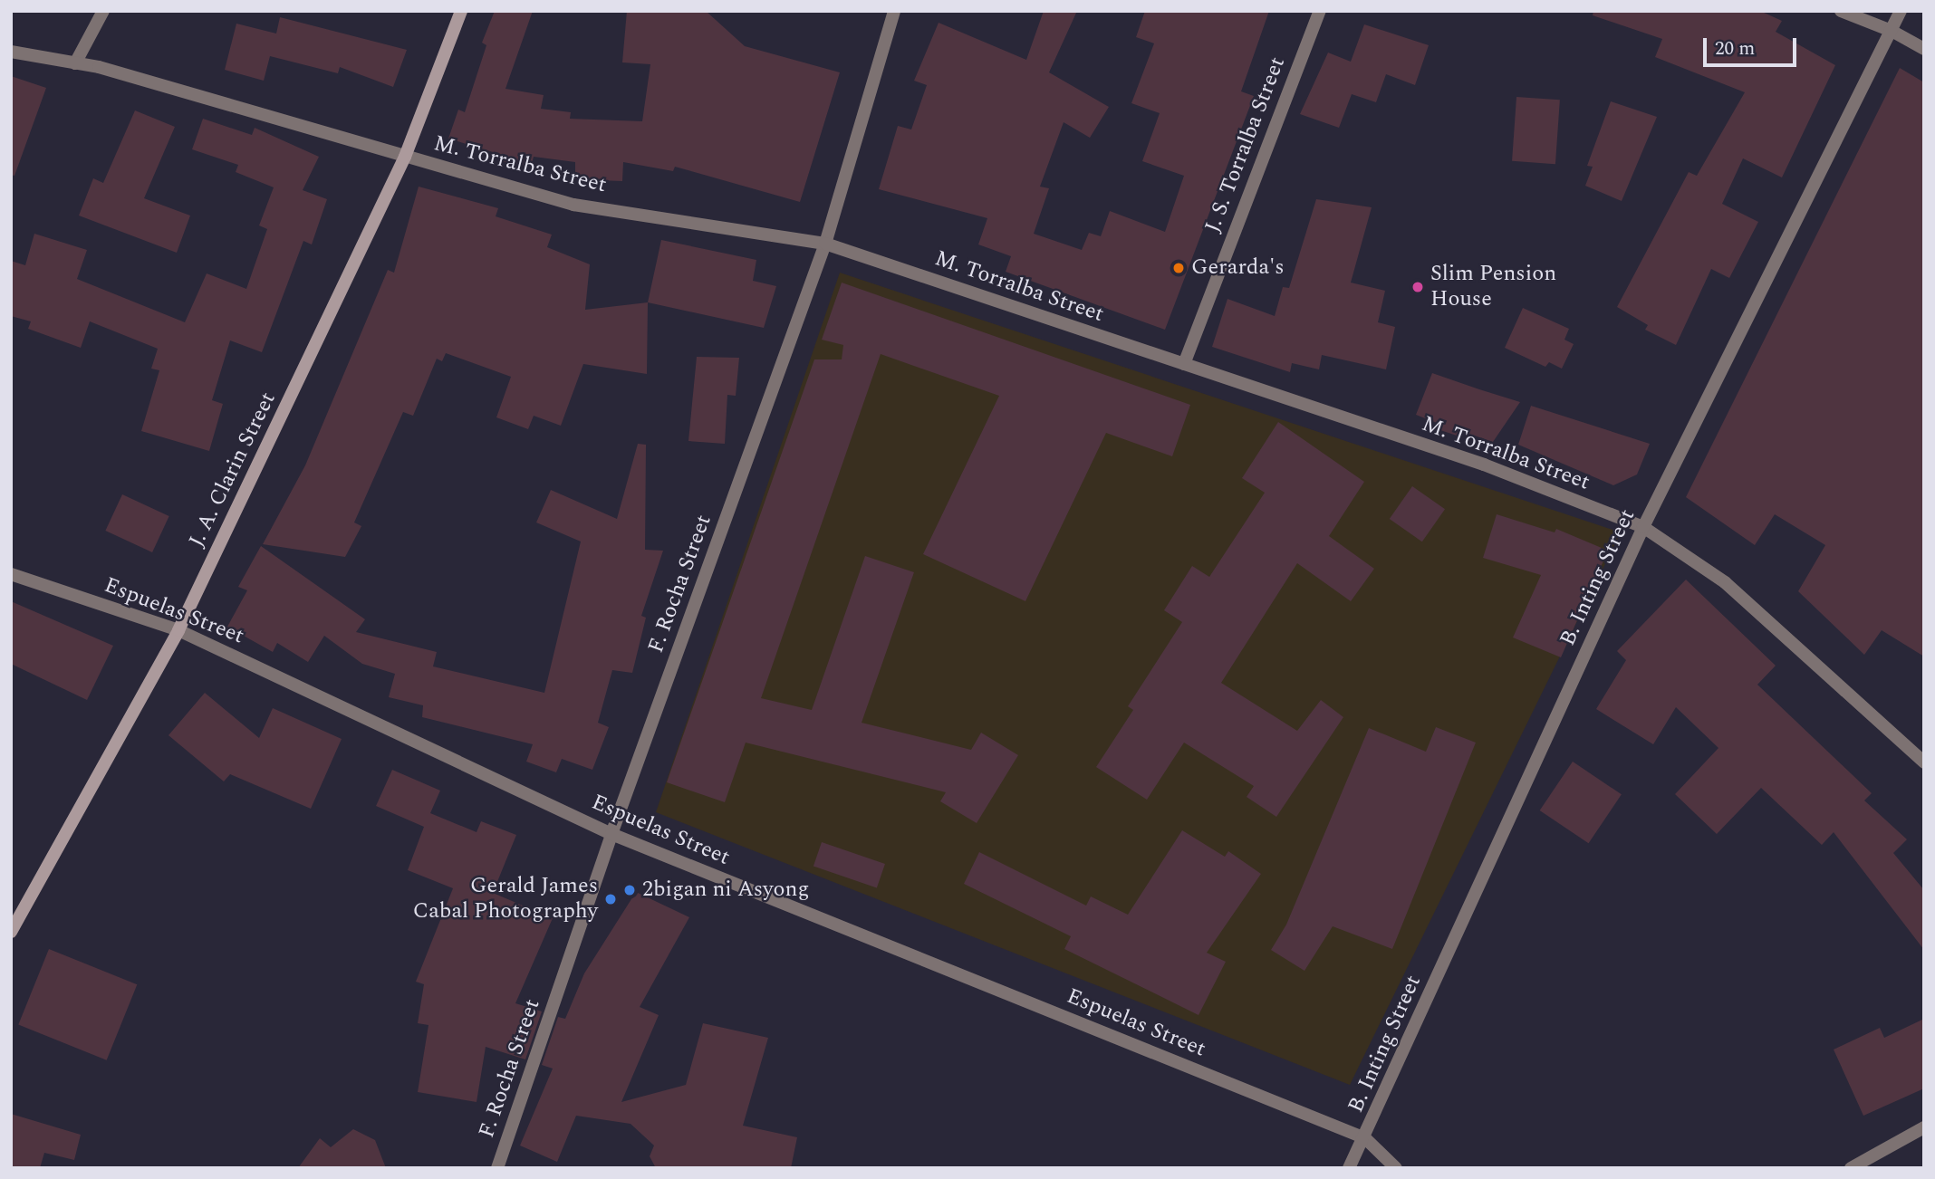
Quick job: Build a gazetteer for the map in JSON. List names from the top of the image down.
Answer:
{
  "streets": {
    "main road": ["J. A. Clarin Street"],
    "street": [
      "J. S. Torralba Street",
      "M. Torralba Street",
      "B. Inting Street",
      "F. Rocha Street",
      "Espuelas Street"
    ]
  },
  "crossings": [
    ["J. S. Torralba Street", "M. Torralba Street"],
    ["M. Torralba Street", "J. A. Clarin Street"],
    ["M. Torralba Street", "B. Inting Street"],
    ["M. Torralba Street", "F. Rocha Street"],
    ["J. A. Clarin Street", "Espuelas Street"],
    ["B. Inting Street", "Espuelas Street"],
    ["F. Rocha Street", "Espuelas Street"]
  ],
  "places": [
    "Gerarda's",
    "Slim Pension House",
    "2bigan ni Asyong",
    "Gerald James Cabal Photography"
  ],
  "scale_bar": "20 m"
}
